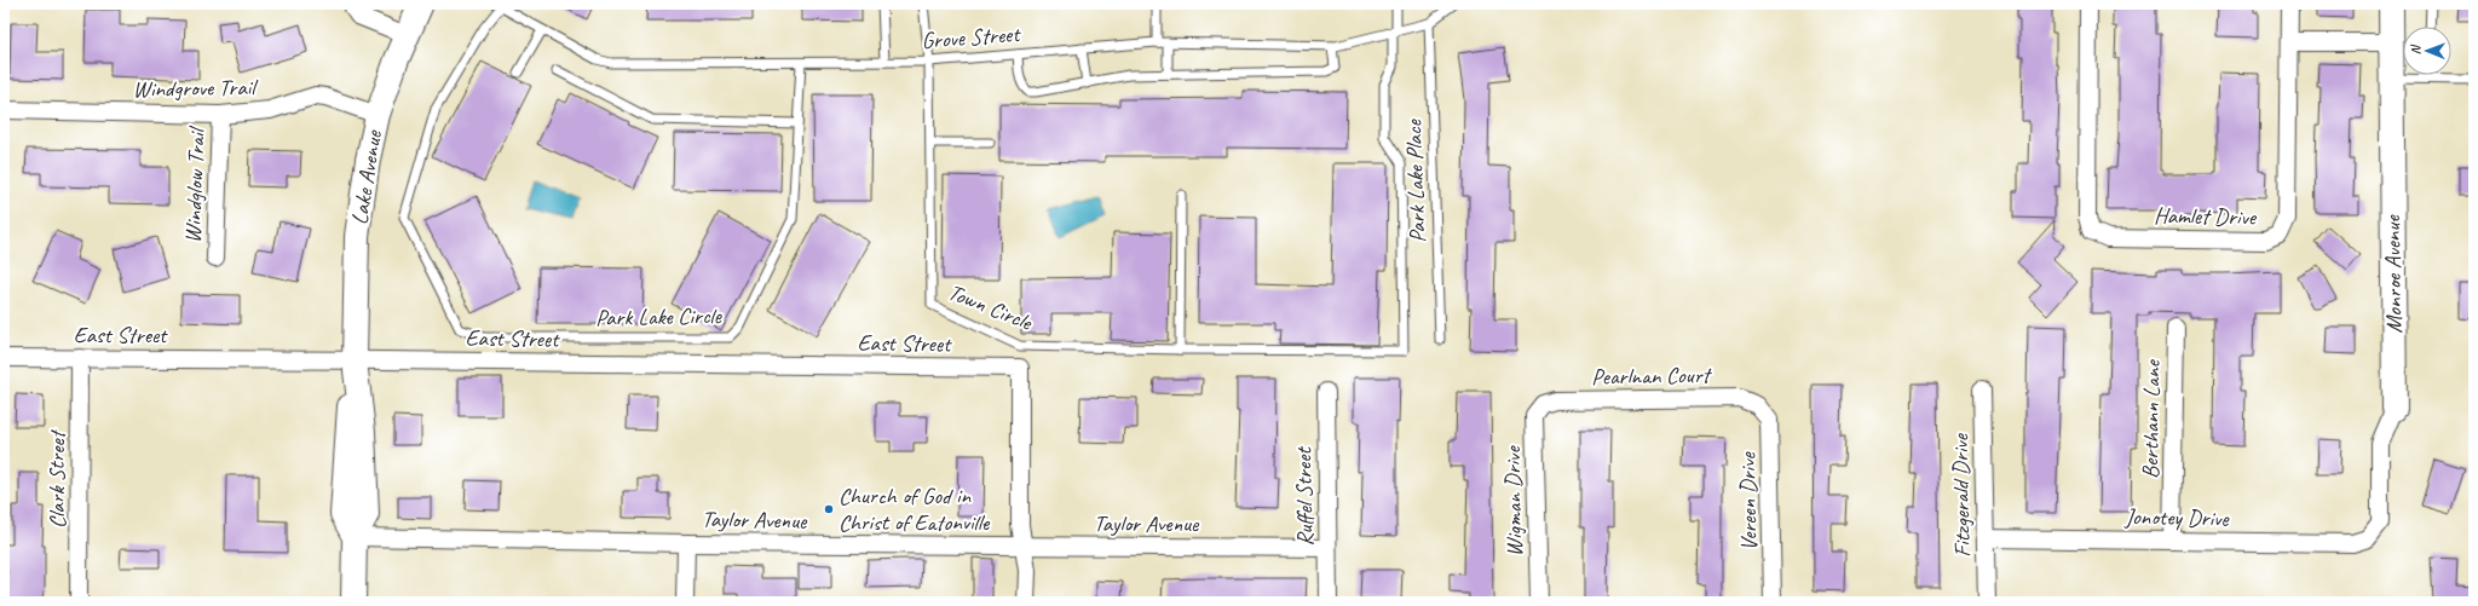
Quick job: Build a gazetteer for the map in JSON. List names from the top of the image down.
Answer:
{
  "streets": {
    "main road": ["Lake Avenue", "Monroe Avenue"],
    "street": [
      "Windgrove Trail",
      "Windglow Trail",
      "Hamlet Drive",
      "East Street",
      "Pearlnan Court",
      "Berthann Lane",
      "Clark Street",
      "Fitzgerald Drive",
      "Ruffel Street",
      "Wigman Drive",
      "Vereen Drive",
      "Jonotey Drive",
      "Taylor Avenue"
    ],
    "lane": [
      "Grove Street",
      "Park Lake Place",
      "Town Circle",
      "Park Lake Circle"
    ]
  },
  "crossings": [
    ["Grove Street", "Park Lake Place"],
    ["Grove Street", "Town Circle"],
    ["Grove Street", "Park Lake Circle"],
    ["Windgrove Trail", "Lake Avenue"],
    ["Windgrove Trail", "Windglow Trail"],
    ["Lake Avenue", "East Street"],
    ["Lake Avenue", "Taylor Avenue"],
    ["Monroe Avenue", "Jonotey Drive"],
    ["East Street", "Clark Street"],
    ["East Street", "Taylor Avenue"],
    ["Pearlnan Court", "Wigman Drive"],
    ["Pearlnan Court", "Vereen Drive"],
    ["Berthann Lane", "Jonotey Drive"],
    ["Fitzgerald Drive", "Jonotey Drive"],
    ["Ruffel Street", "Taylor Avenue"]
  ],
  "places": ["Church of God in Christ of Eatonville"],
  "north": "left"
}
